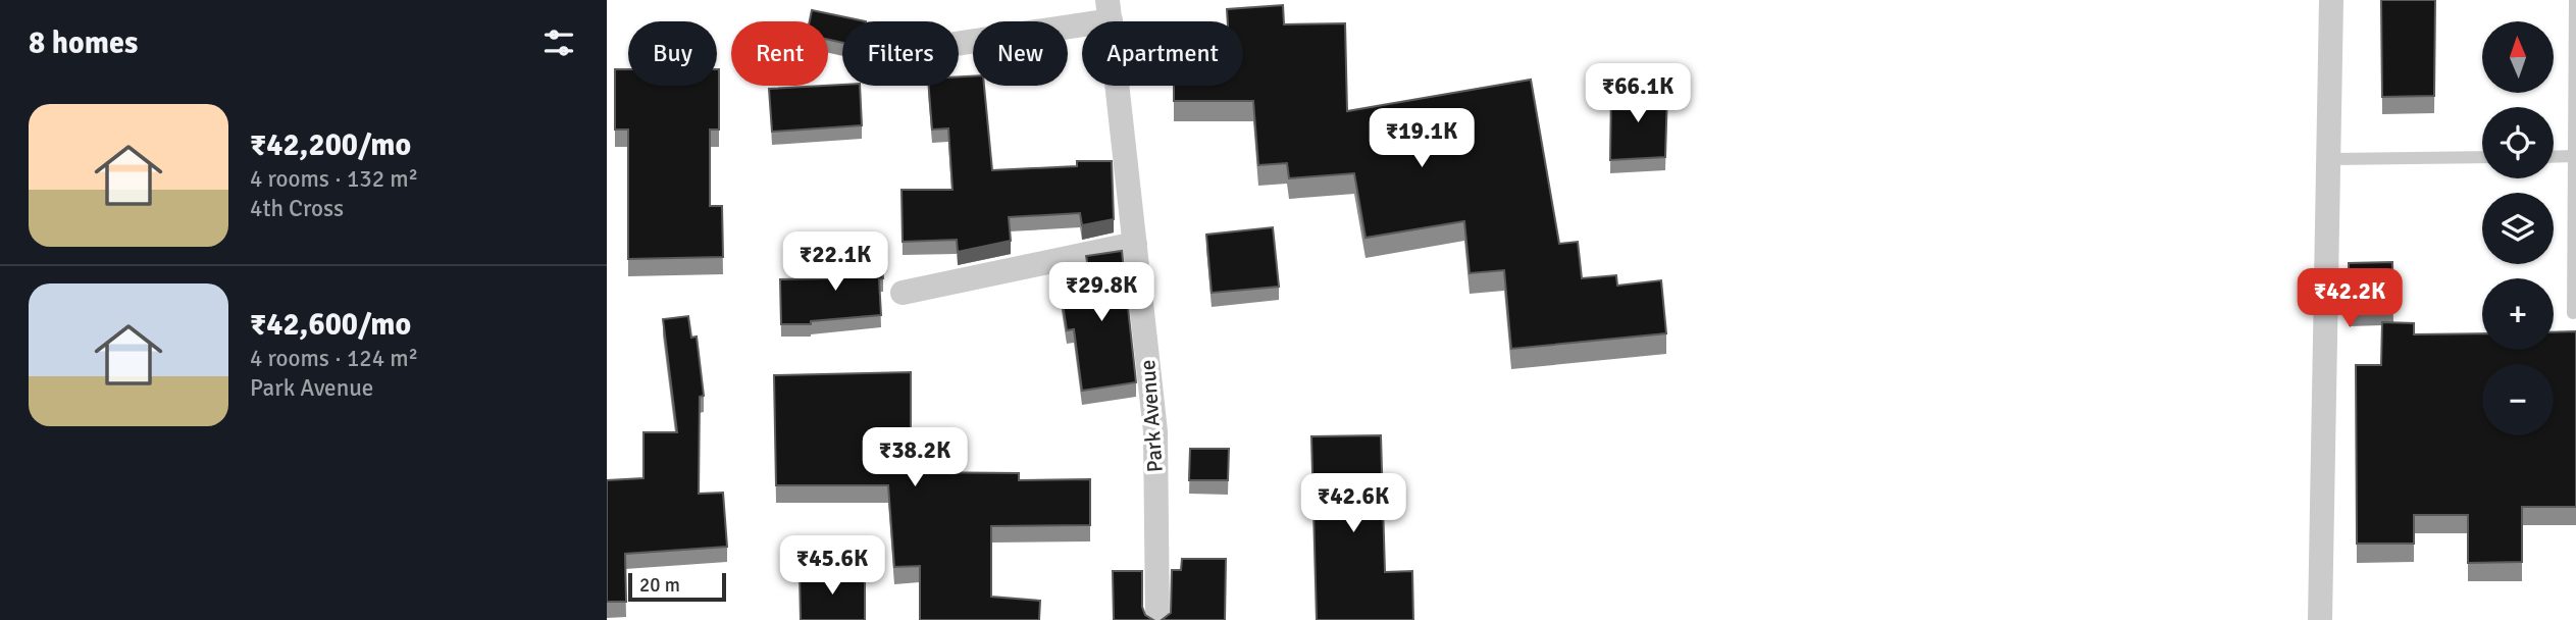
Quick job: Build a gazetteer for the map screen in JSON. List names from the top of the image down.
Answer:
{
  "streets": {
    "street": ["Park Avenue"]
  },
  "scale_bar": "20 m",
  "north": "top",
  "page": {
    "heading": "8 homes",
    "map_buttons": ["+", "−"],
    "chip": [
      "Buy",
      "Rent",
      "Filters",
      "New",
      "Apartment"
    ],
    "price": [
      "₹66.1K",
      "₹19.1K",
      "₹22.1K",
      "₹29.8K",
      "₹42.2K",
      "₹38.2K",
      "₹42.6K",
      "₹45.6K"
    ],
    "list": [
      {
        "name": "₹42,200/mo",
        "note": "4 rooms · 132 m² · 4th Cross"
      },
      {
        "name": "₹42,600/mo",
        "note": "4 rooms · 124 m² · Park Avenue"
      }
    ],
    "scale": "20 m"
  }
}
